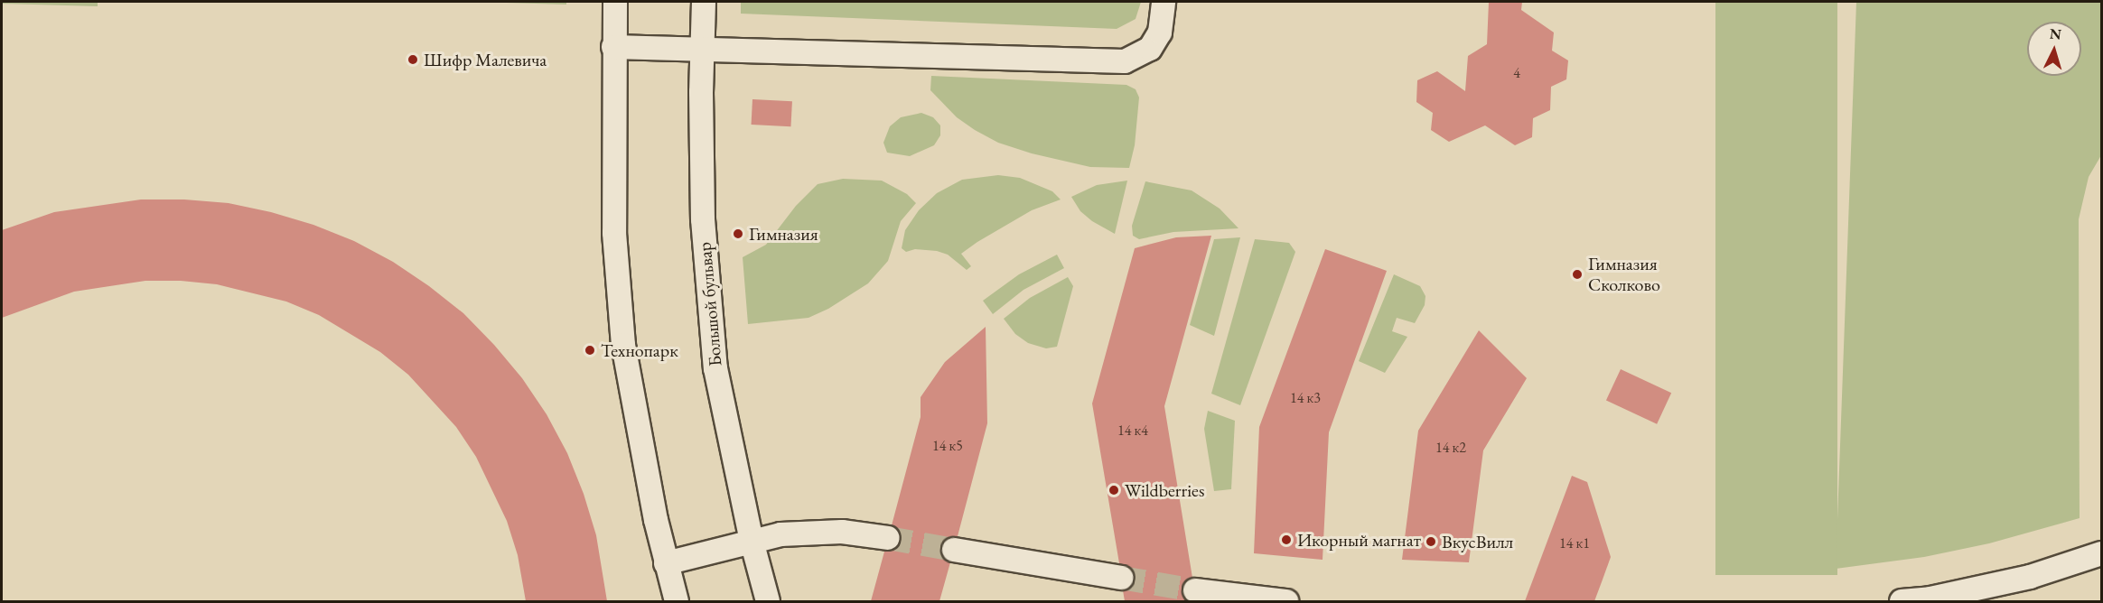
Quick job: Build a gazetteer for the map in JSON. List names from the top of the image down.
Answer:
{
  "streets": {
    "street": ["Большой бульвар"]
  },
  "places": [
    "Шифр Малевича",
    "Гимназия",
    "Гимназия Сколково",
    "Технопарк",
    "Wildberries",
    "Икорный магнат",
    "ВкусВилл"
  ],
  "house_numbers": [
    "4",
    "14 к3",
    "14 к4",
    "14 к5",
    "14 к2",
    "14 к1"
  ],
  "north": "top"
}
